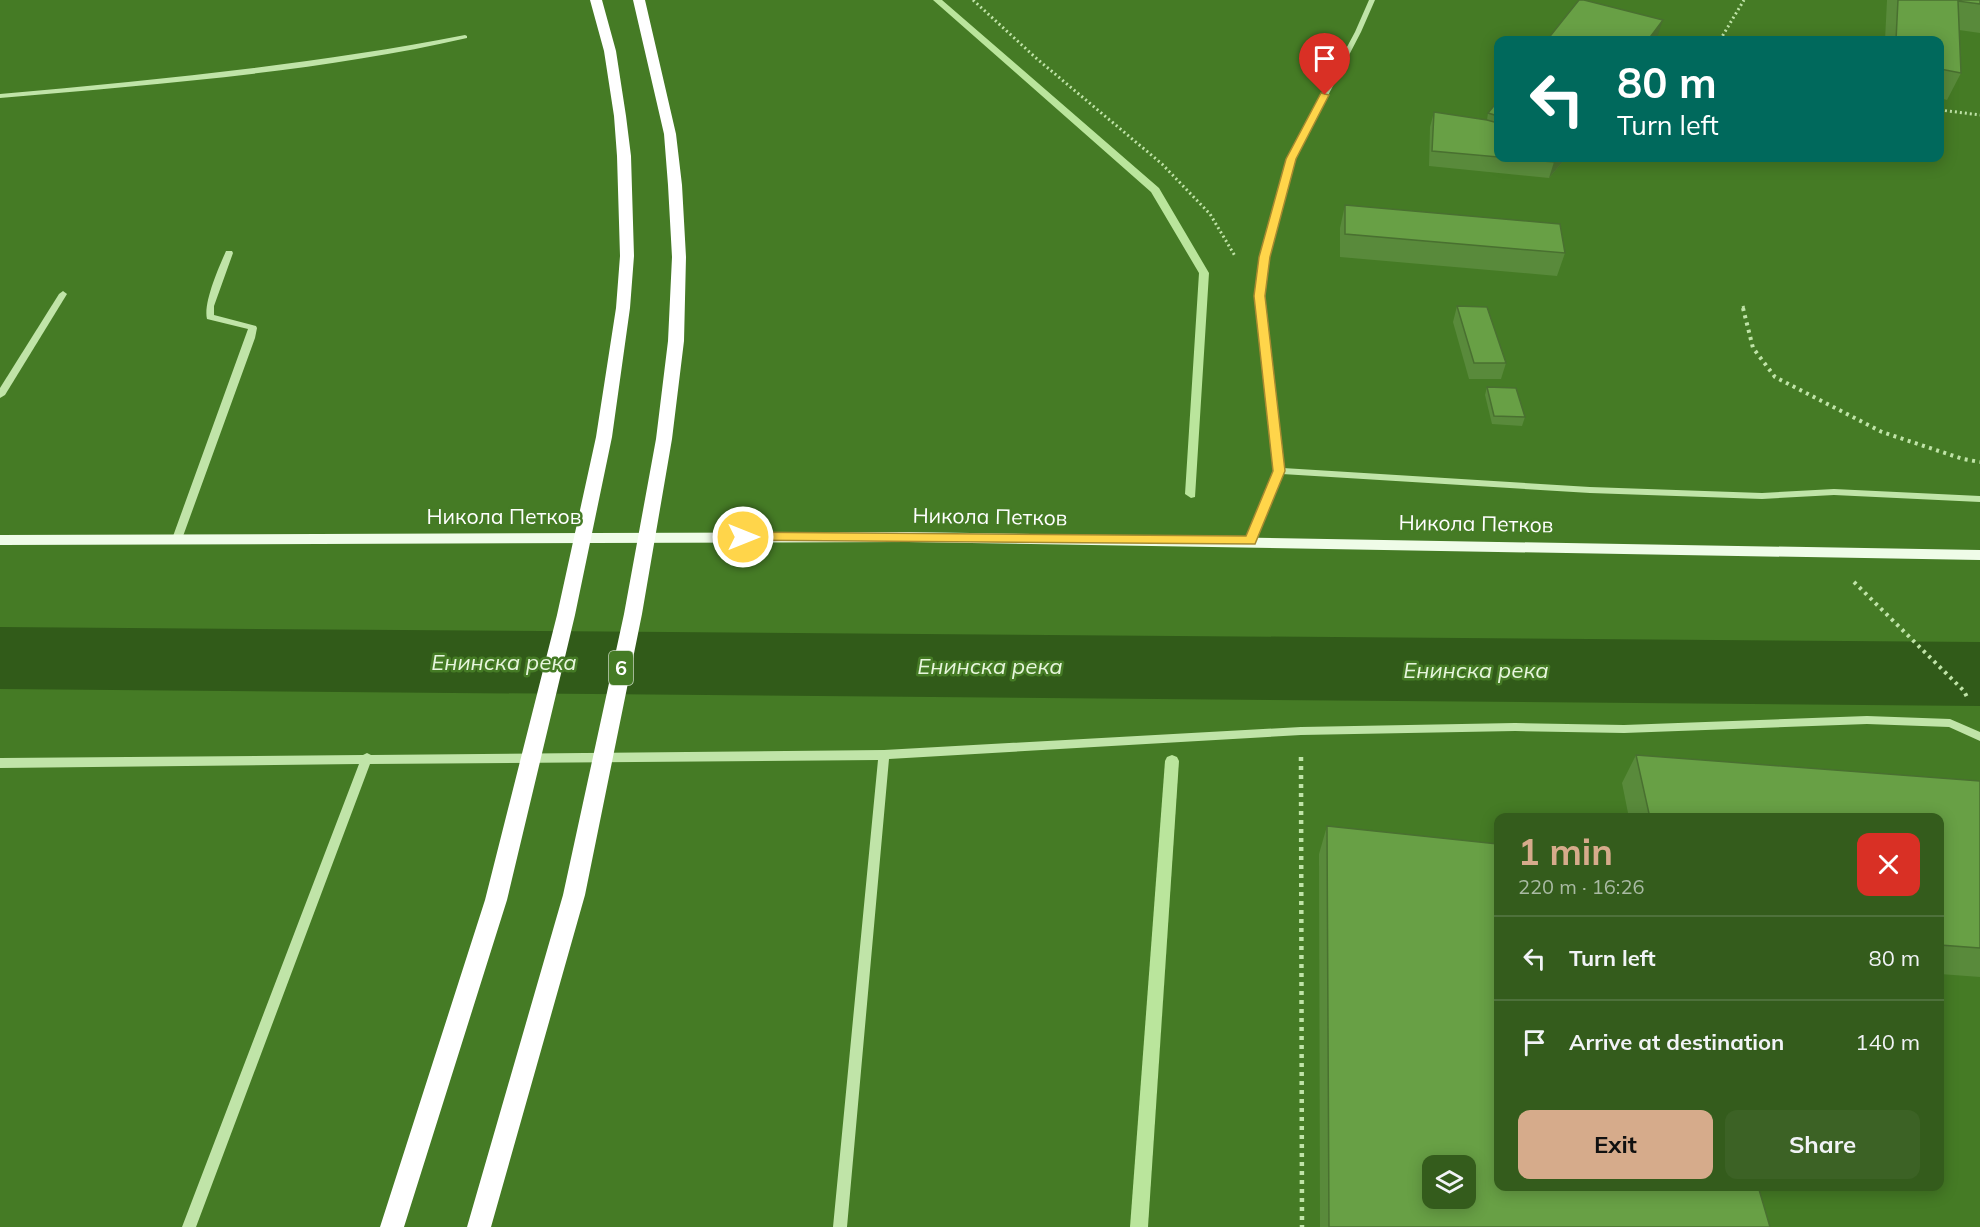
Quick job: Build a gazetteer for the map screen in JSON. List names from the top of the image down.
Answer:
{
  "streets": {
    "highway": ["6"],
    "main road": ["Никола Петков"]
  },
  "water": ["Енинска река"],
  "page": {
    "turn": ["80 m", "Turn left"],
    "heading": ["1 min", "220 m · 16:26"],
    "list": [
      {
        "name": "Turn left",
        "value": "80 m"
      },
      {
        "name": "Arrive at destination",
        "value": "140 m"
      }
    ],
    "buttons": ["Exit", "Share"]
  }
}
